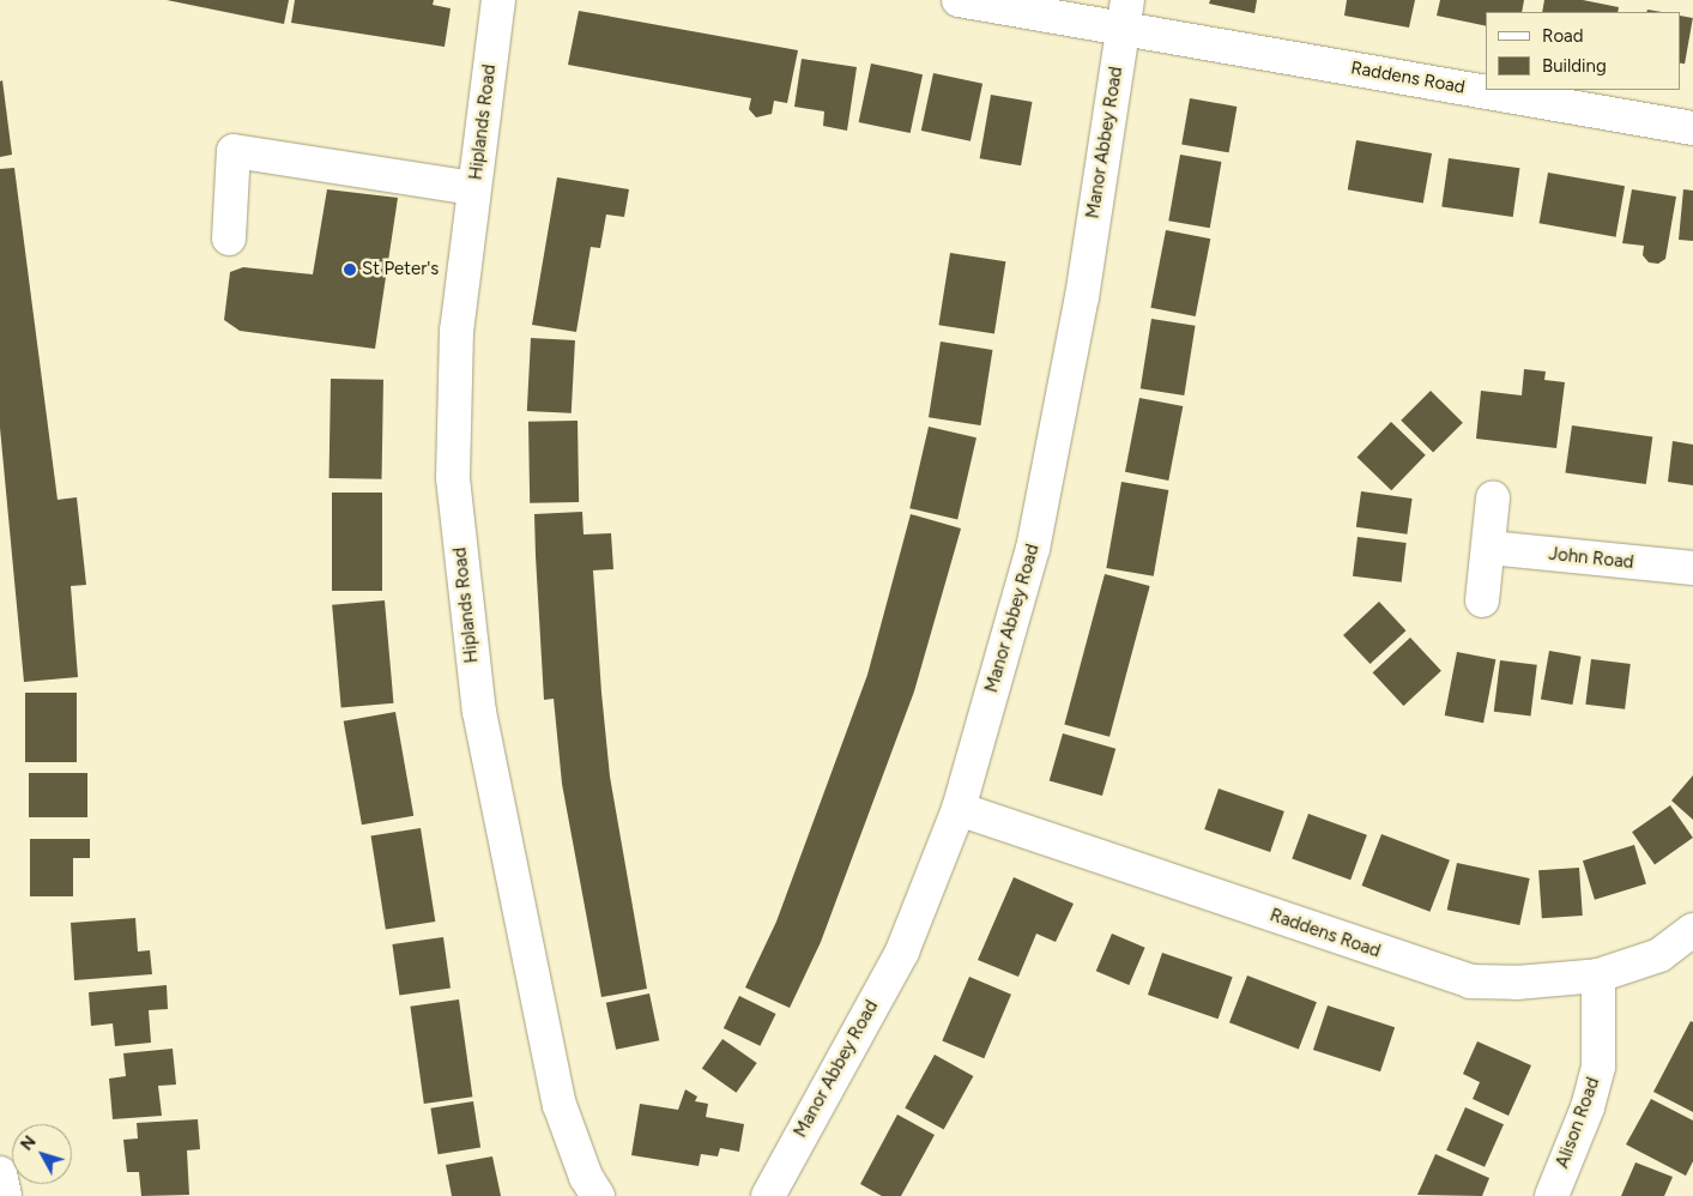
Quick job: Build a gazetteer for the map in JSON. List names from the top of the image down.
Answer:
{
  "streets": {
    "street": [
      "Raddens Road",
      "Hiplands Road",
      "Manor Abbey Road",
      "John Road",
      "Alison Road"
    ]
  },
  "crossings": [
    ["Raddens Road", "Manor Abbey Road"],
    ["Raddens Road", "Alison Road"]
  ],
  "places": ["St Peter's"],
  "legend": ["Road", "Building"],
  "north": "top left"
}
